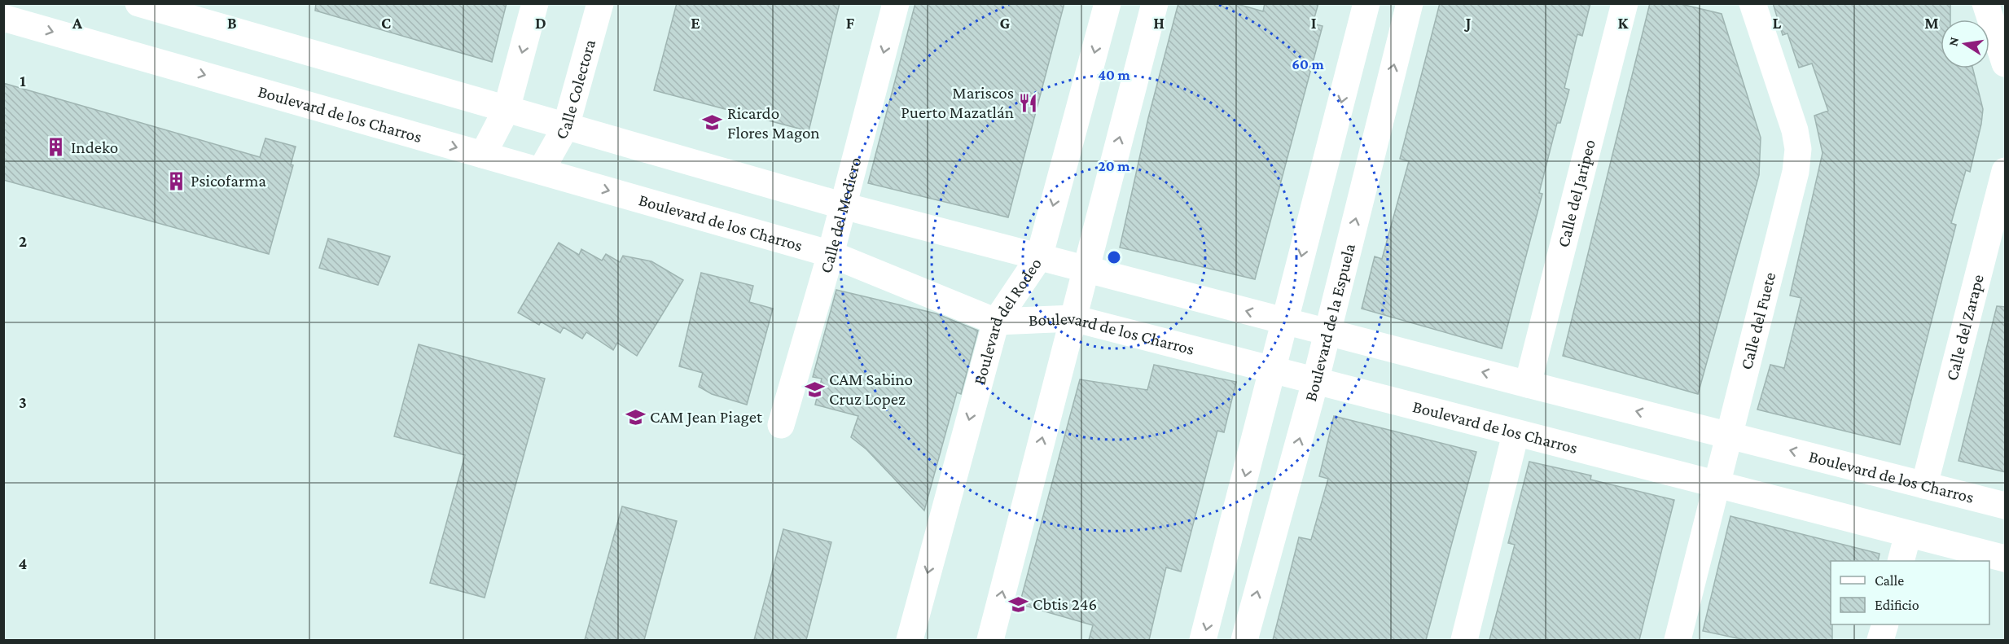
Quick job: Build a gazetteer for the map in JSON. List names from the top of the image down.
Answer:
{
  "streets": {
    "street": [
      "Calle Colectora",
      "Boulevard de los Charros",
      "Calle del Jaripeo",
      "Calle del Mediero",
      "Calle del Fuete",
      "Boulevard del Rodeo",
      "Boulevard de la Espuela",
      "Calle del Zarape"
    ]
  },
  "crossings": [
    ["Calle Colectora", "Boulevard de los Charros"],
    ["Boulevard de los Charros", "Calle del Jaripeo"],
    ["Boulevard de los Charros", "Calle del Mediero"],
    ["Boulevard de los Charros", "Calle del Fuete"],
    ["Boulevard de los Charros", "Boulevard del Rodeo"],
    ["Boulevard de los Charros", "Boulevard de la Espuela"],
    ["Boulevard de los Charros", "Calle del Zarape"]
  ],
  "one_way": ["Calle del Mediero"],
  "places": {
    "restaurant": ["Mariscos Puerto Mazatlán"],
    "school or university": [
      "Ricardo Flores Magon",
      "CAM Sabino Cruz Lopez",
      "CAM Jean Piaget",
      "Cbtis 246"
    ],
    "building": ["Indeko", "Psicofarma"]
  },
  "legend": ["Calle", "Edificio"],
  "north": "left",
  "grid": {
    "columns": [
      "A",
      "B",
      "C",
      "D",
      "E",
      "F",
      "G",
      "H",
      "I",
      "J",
      "K",
      "L",
      "M"
    ],
    "rows": [
      "1",
      "2",
      "3",
      "4"
    ]
  },
  "rings": ["60 m", "40 m", "20 m"]
}
